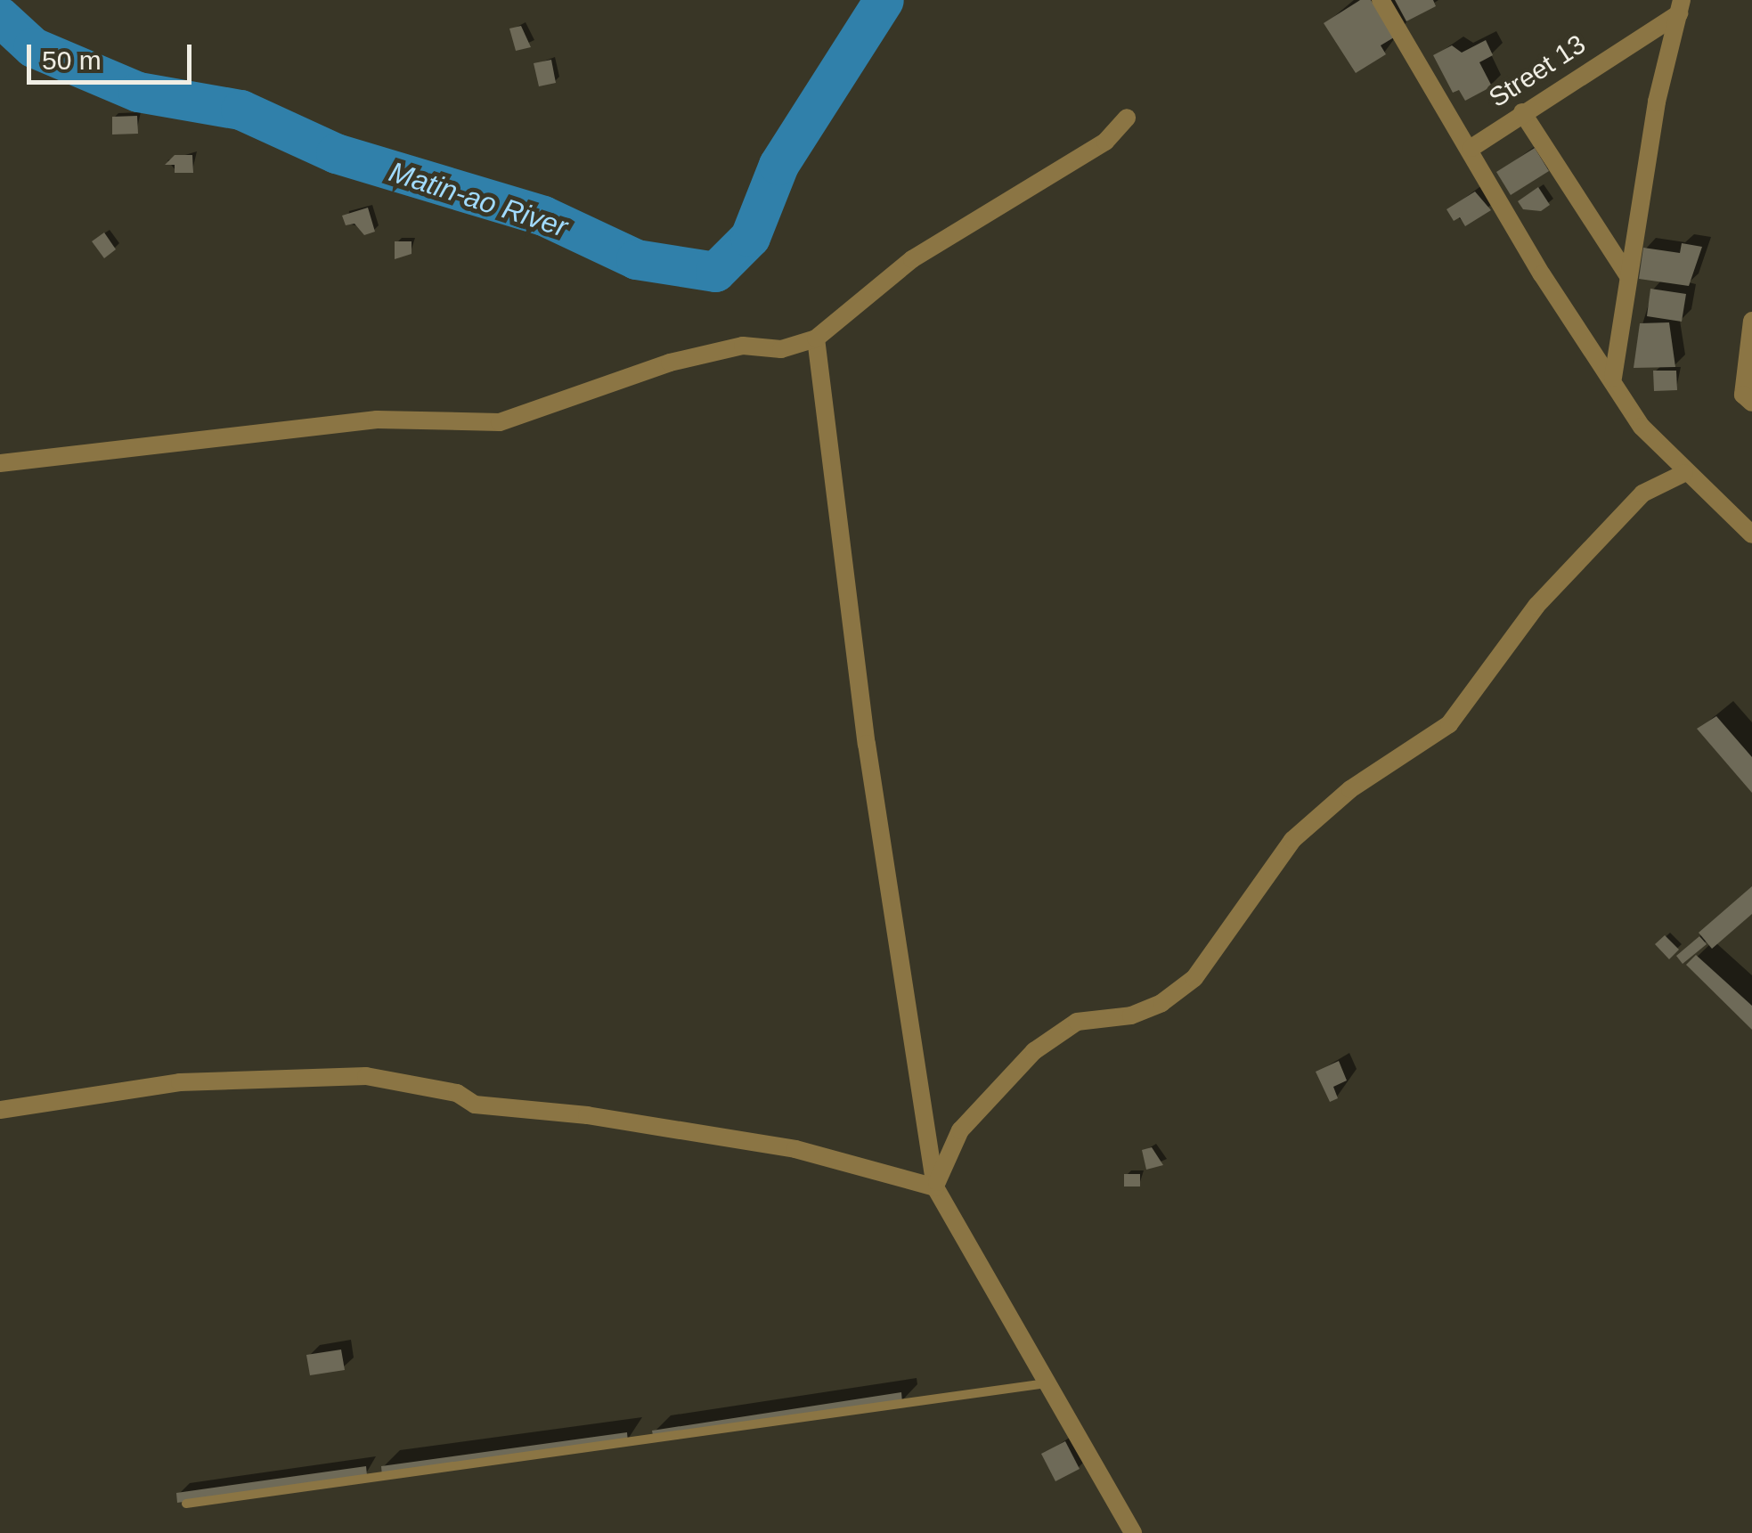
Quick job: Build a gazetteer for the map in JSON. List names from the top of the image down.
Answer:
{
  "streets": {
    "street": ["Street 13"]
  },
  "water": ["Matin-ao River"],
  "scale_bar": "50 m"
}
